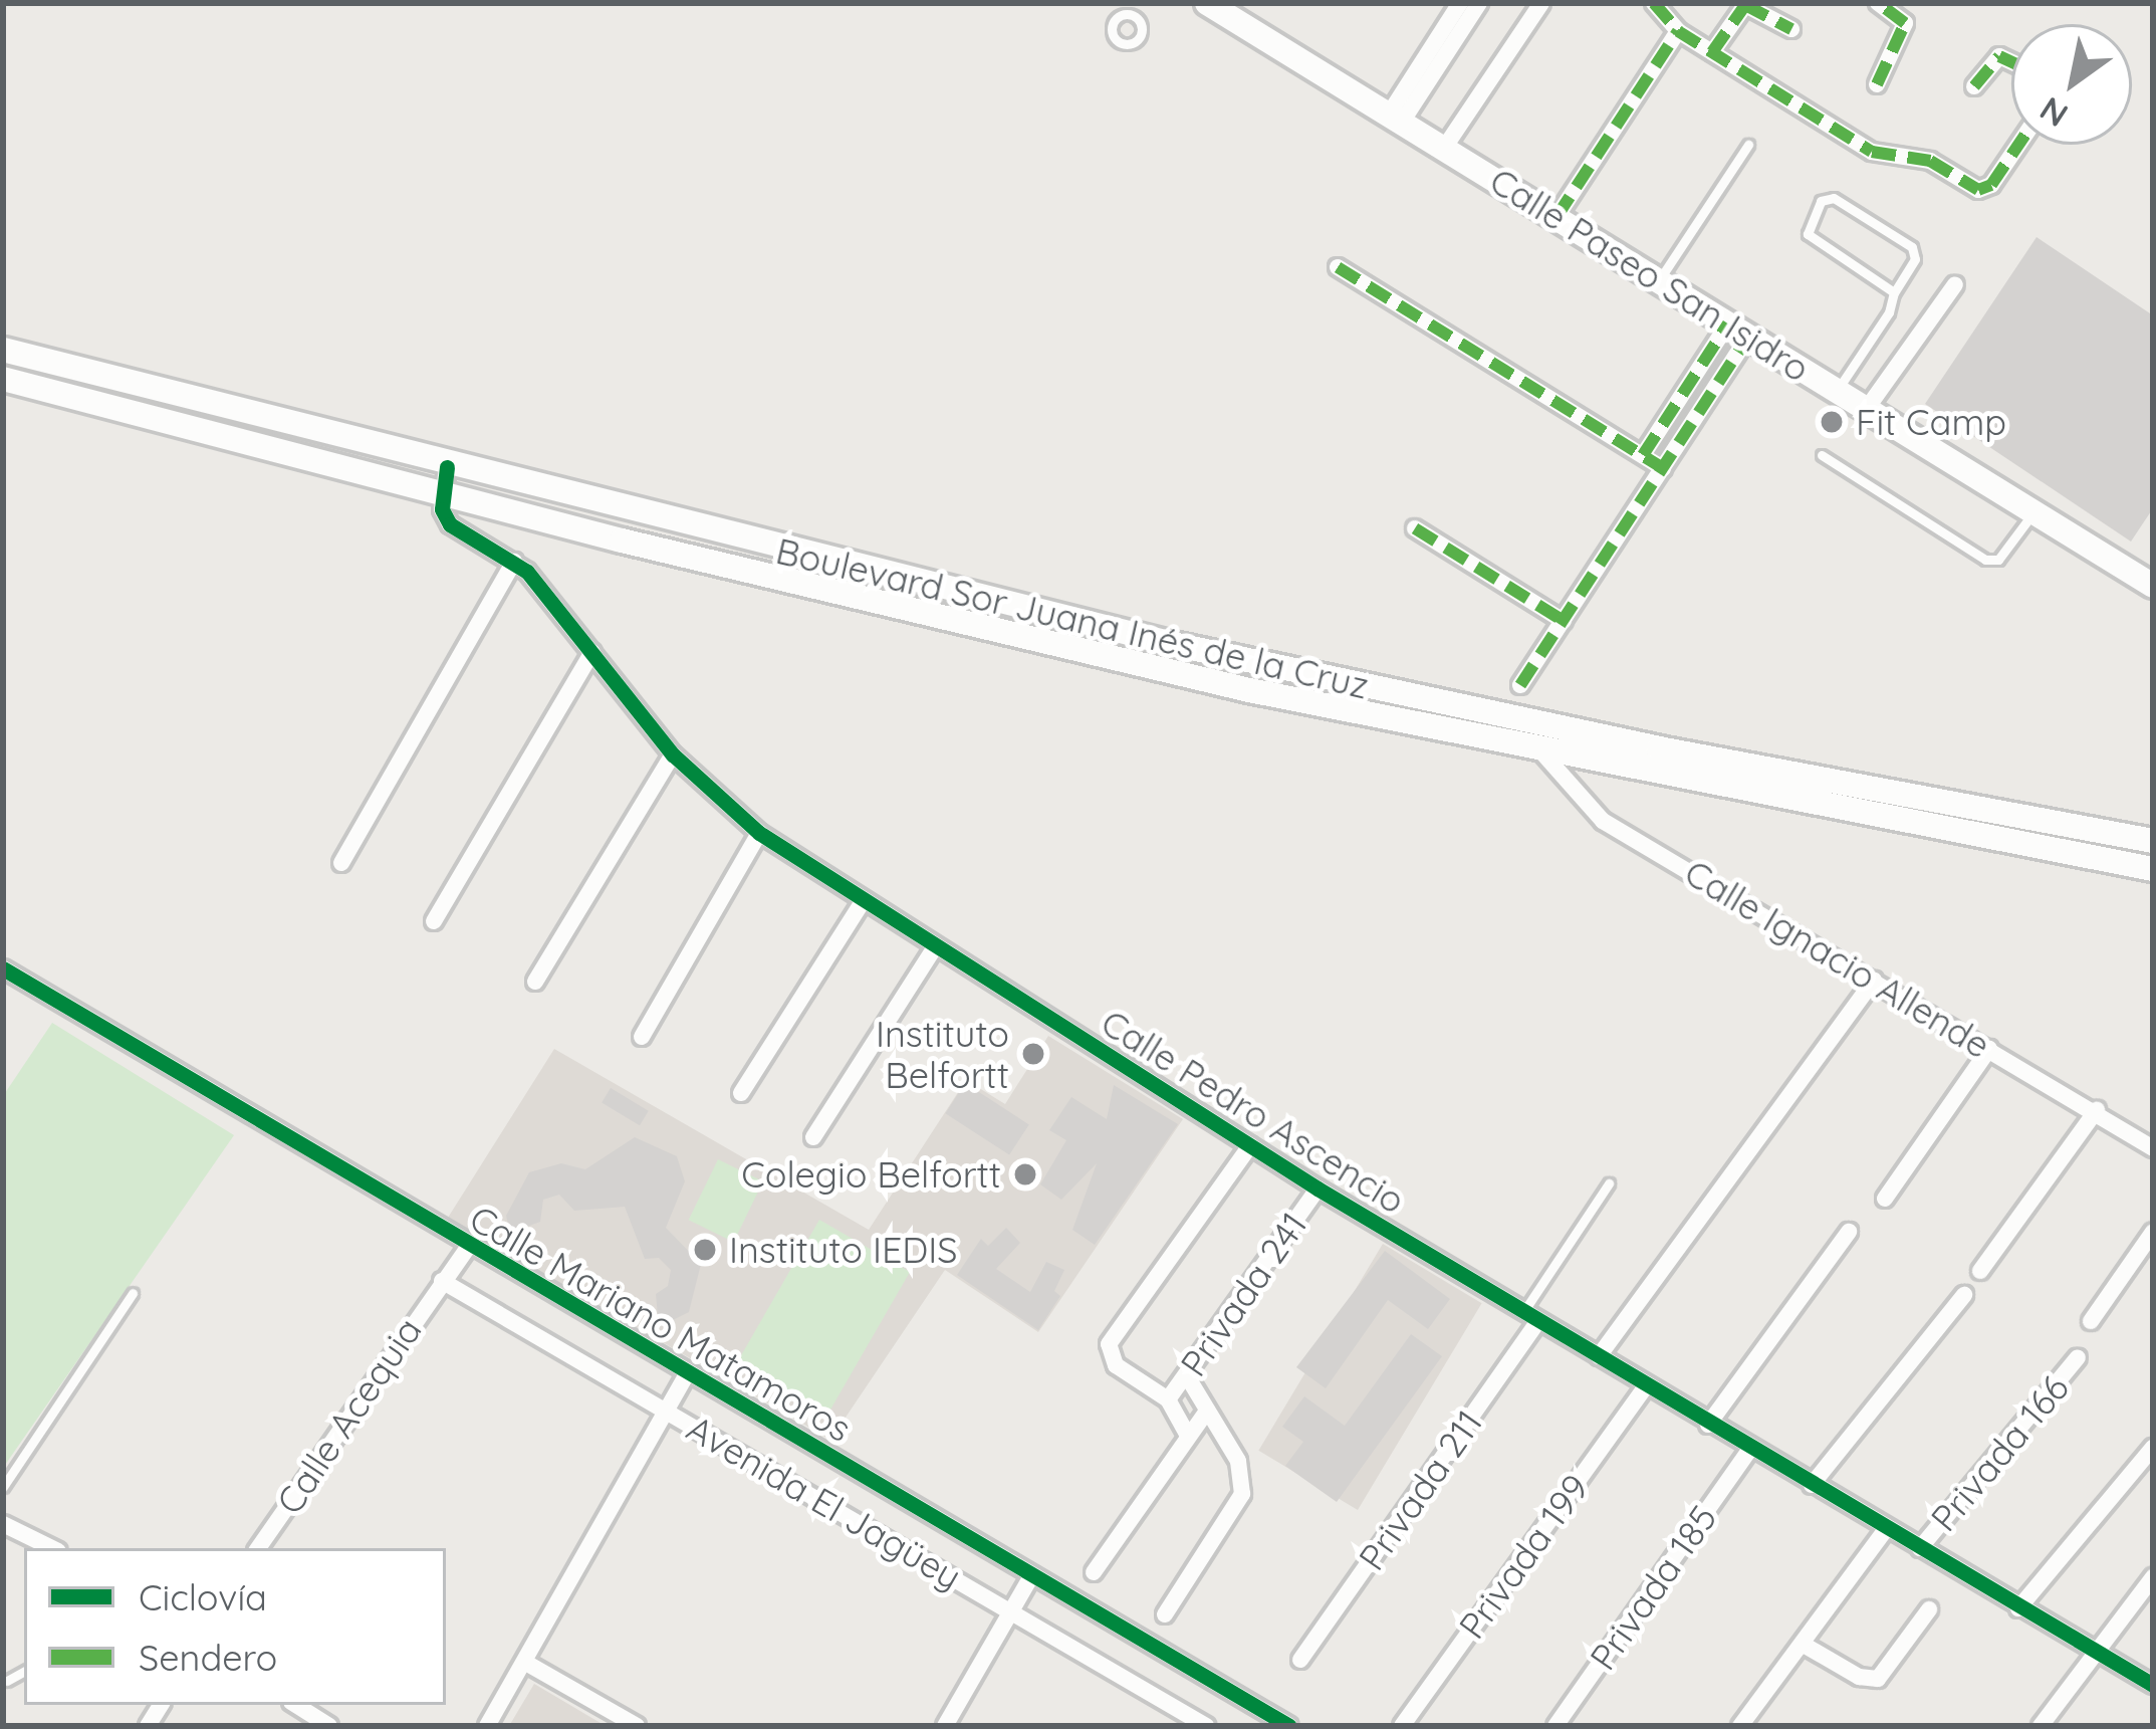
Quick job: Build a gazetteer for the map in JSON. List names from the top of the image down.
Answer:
{
  "streets": {
    "main road": ["Calle Paseo San Isidro", "Boulevard Sor Juana Inés de la Cruz"],
    "street": [
      "Calle Ignacio Allende",
      "Calle Pedro Ascencio",
      "Privada 241",
      "Calle Mariano Matamoros",
      "Calle Acequia",
      "Privada 166",
      "Privada 211",
      "Avenida El Jagüey",
      "Privada 199",
      "Privada 185"
    ]
  },
  "crossings": [
    ["Boulevard Sor Juana Inés de la Cruz", "Calle Ignacio Allende"],
    ["Boulevard Sor Juana Inés de la Cruz", "Calle Pedro Ascencio"],
    ["Calle Pedro Ascencio", "Privada 241"],
    ["Calle Pedro Ascencio", "Privada 166"],
    ["Calle Pedro Ascencio", "Privada 211"],
    ["Calle Pedro Ascencio", "Privada 199"],
    ["Calle Pedro Ascencio", "Privada 185"],
    ["Calle Mariano Matamoros", "Calle Acequia"],
    ["Calle Acequia", "Avenida El Jagüey"]
  ],
  "places": [
    "Fit Camp",
    "Instituto Belfortt",
    "Colegio Belfortt",
    "Instituto IEDIS"
  ],
  "legend": ["Ciclovía", "Sendero"],
  "north": "bottom left"
}
